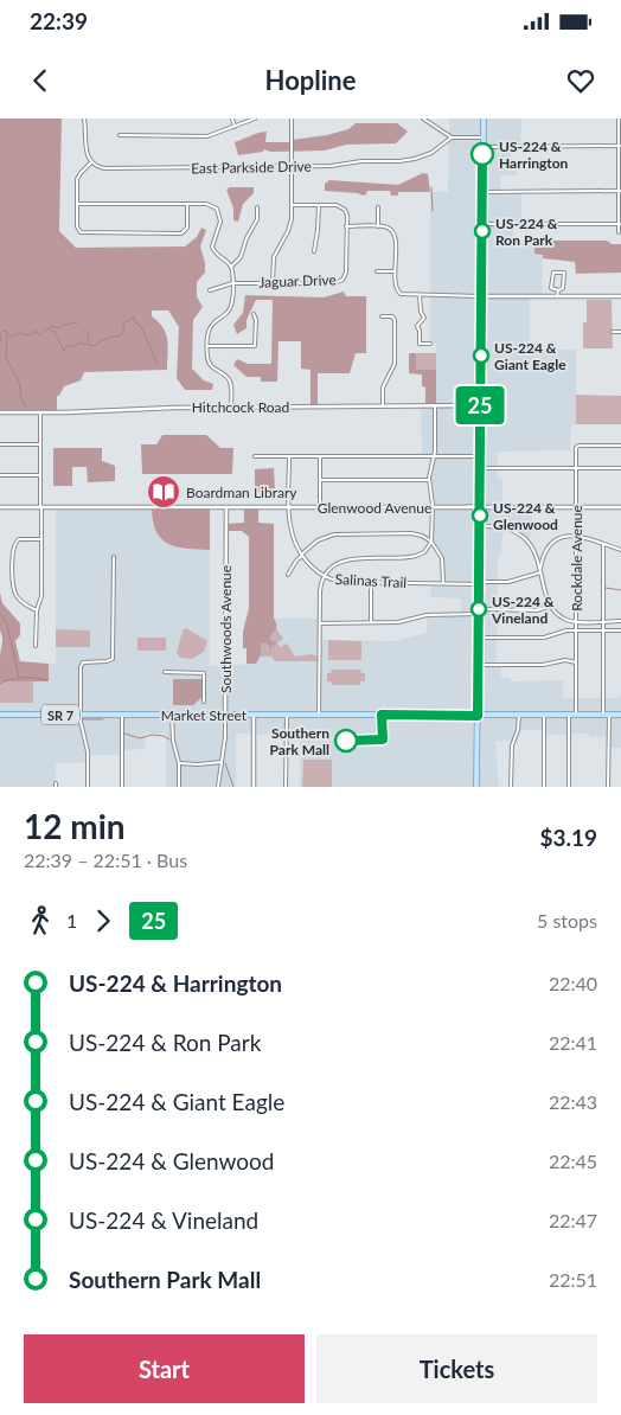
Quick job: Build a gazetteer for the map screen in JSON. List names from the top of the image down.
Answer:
{
  "streets": {
    "main road": ["SR 7", "Market Street"],
    "street": [
      "East Parkside Drive",
      "Jaguar Drive",
      "Hitchcock Road",
      "Glenwood Avenue",
      "Rockdale Avenue",
      "Salinas Trail",
      "Southwoods Avenue"
    ]
  },
  "crossings": [
    ["Glenwood Avenue", "Rockdale Avenue"],
    ["Glenwood Avenue", "Salinas Trail"],
    ["Glenwood Avenue", "Southwoods Avenue"],
    ["Rockdale Avenue", "Market Street"],
    ["Southwoods Avenue", "Market Street"]
  ],
  "places": {
    "other": [
      "US-224 & Harrington",
      "US-224 & Ron Park",
      "US-224 & Giant Eagle",
      "US-224 & Glenwood",
      "US-224 & Vineland",
      "Southern Park Mall"
    ],
    "library": ["Boardman Library"]
  },
  "lines": ["bus line 25"],
  "page": {
    "status": "22:39",
    "header": "Hopline",
    "on_map": "25",
    "heading": ["12 min", "22:39 – 22:51 · Bus", "$3.19"],
    "legs": ["1", "25", "5 stops"],
    "list": [
      {
        "name": "US-224 & Harrington",
        "value": "22:40"
      },
      {
        "name": "US-224 & Ron Park",
        "value": "22:41"
      },
      {
        "name": "US-224 & Giant Eagle",
        "value": "22:43"
      },
      {
        "name": "US-224 & Glenwood",
        "value": "22:45"
      },
      {
        "name": "US-224 & Vineland",
        "value": "22:47"
      },
      {
        "name": "Southern Park Mall",
        "value": "22:51"
      }
    ],
    "buttons": ["Start", "Tickets"]
  }
}
